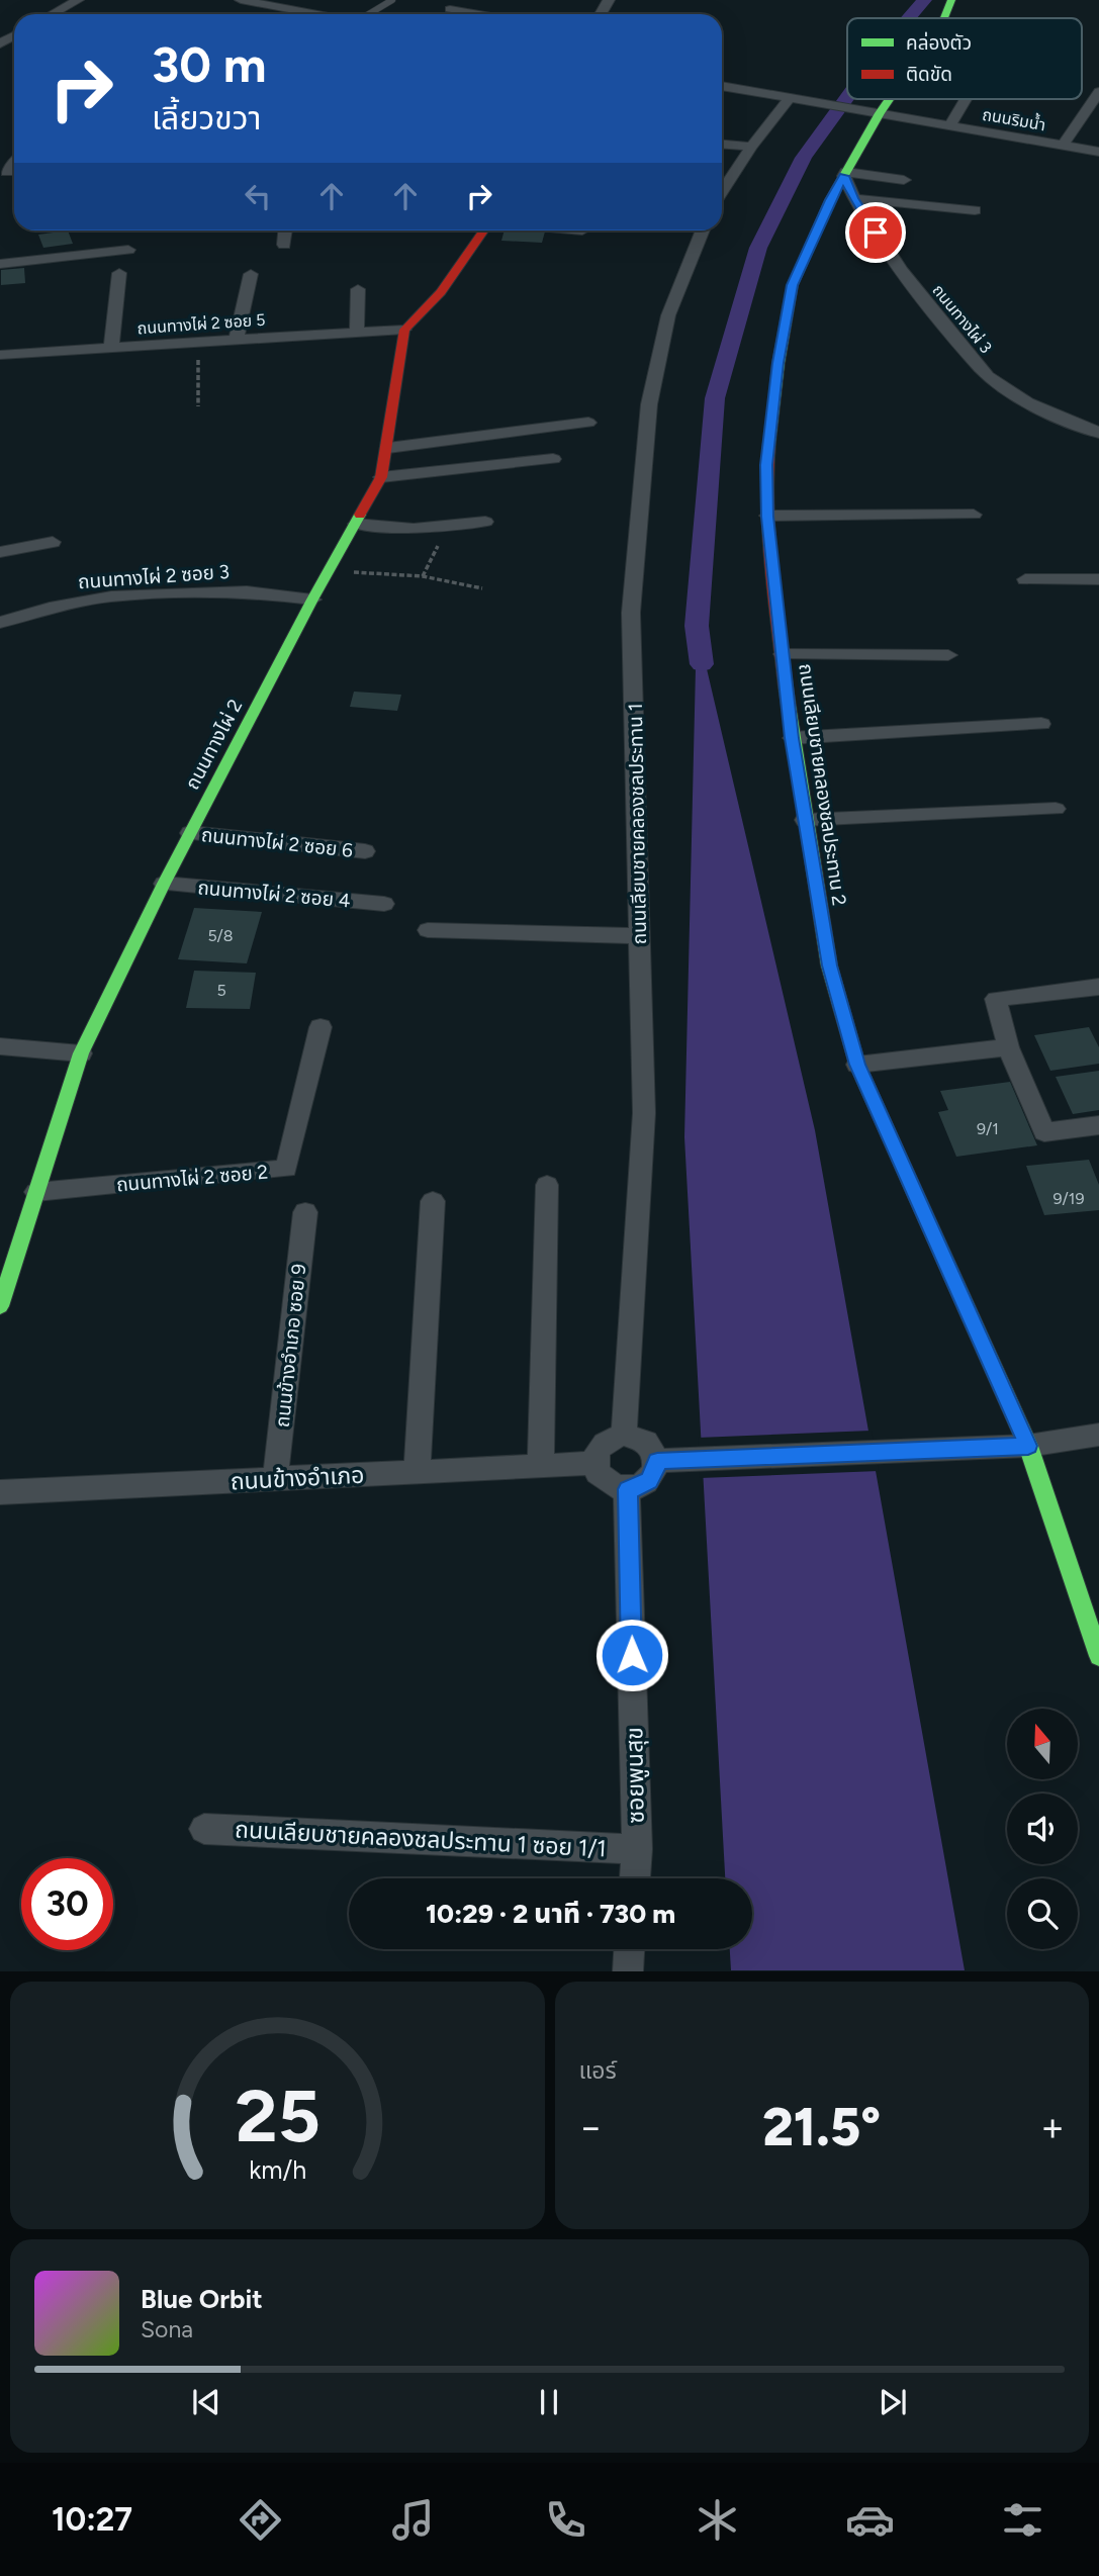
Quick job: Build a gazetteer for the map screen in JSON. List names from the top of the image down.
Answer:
{
  "streets": {
    "street": [
      "ถนนริมน้ำ",
      "ถนนทางไผ่ 3",
      "ถนนทางไผ่ 2 ซอย 5",
      "ถนนทางไผ่ 2 ซอย 3",
      "ถนนทางไผ่ 2",
      "ถนนเลียบชายคลองชลประทาน 2",
      "ถนนเลียบชายคลองชลประทาน 1",
      "ถนนทางไผ่ 2 ซอย 6",
      "ถนนทางไผ่ 2 ซอย 4",
      "ถนนทางไผ่ 2 ซอย 2",
      "ถนนข้างอำเภอ ซอย 9",
      "ถนนข้างอำเภอ",
      "ซอยพูนสุข",
      "ถนนเลียบชายคลองชลประทาน 1 ซอย 1/1"
    ]
  },
  "crossings": [
    ["ถนนริมน้ำ", "ถนนเลียบชายคลองชลประทาน 2"],
    ["ถนนทางไผ่ 3", "ถนนเลียบชายคลองชลประทาน 2"],
    ["ถนนทางไผ่ 2 ซอย 5", "ถนนทางไผ่ 2"],
    ["ถนนทางไผ่ 2 ซอย 3", "ถนนทางไผ่ 2"],
    ["ถนนทางไผ่ 2", "ถนนทางไผ่ 2 ซอย 6"],
    ["ถนนทางไผ่ 2", "ถนนทางไผ่ 2 ซอย 4"],
    ["ถนนทางไผ่ 2", "ถนนทางไผ่ 2 ซอย 2"],
    ["ถนนเลียบชายคลองชลประทาน 1", "ถนนข้างอำเภอ"],
    ["ถนนเลียบชายคลองชลประทาน 1", "ซอยพูนสุข"],
    ["ถนนข้างอำเภอ ซอย 9", "ถนนข้างอำเภอ"],
    ["ถนนข้างอำเภอ", "ซอยพูนสุข"],
    ["ซอยพูนสุข", "ถนนเลียบชายคลองชลประทาน 1 ซอย 1/1"]
  ],
  "house_numbers": [
    "5/8",
    "5",
    "9/1",
    "9/19"
  ],
  "legend": ["คล่องตัว", "ติดขัด"],
  "north": "top",
  "page": {
    "turn": ["30 m", "เลี้ยวขวา"],
    "limit": "30",
    "trip": "10:29 · 2 นาที · 730 m",
    "tile": "แอร์",
    "heat": ["−", "21.5°", "+"],
    "song": ["Blue Orbit", "Sona"],
    "tabs": "10:27",
    "gauge": ["25", "km/h"]
  }
}
